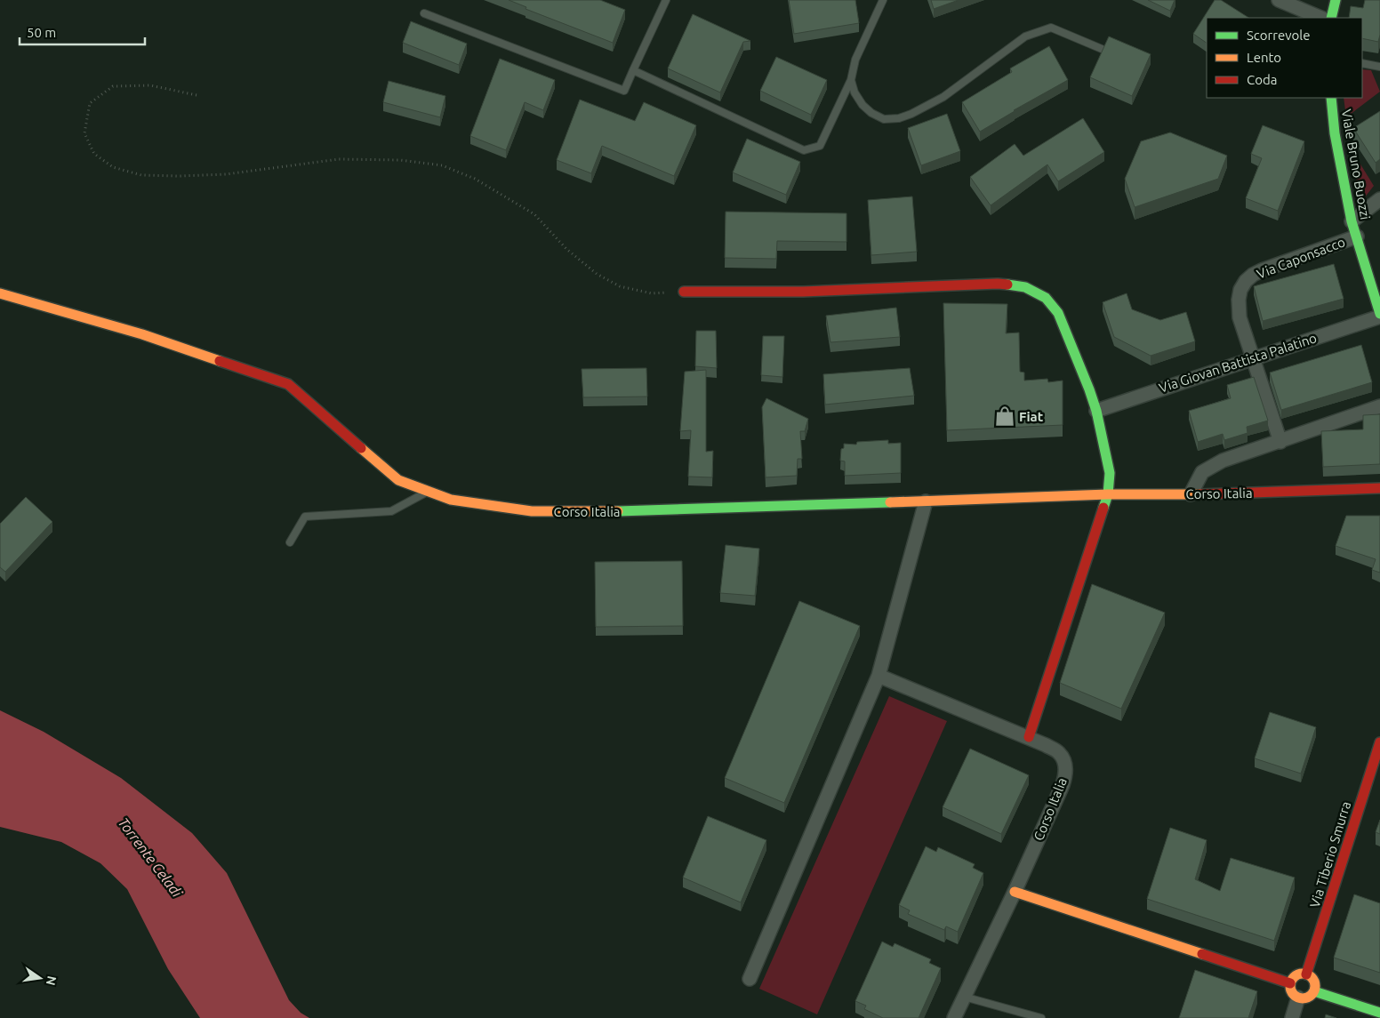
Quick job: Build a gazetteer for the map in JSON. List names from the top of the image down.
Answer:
{
  "streets": {
    "street": [
      "Viale Bruno Buozzi",
      "Via Caponsacco",
      "Via Giovan Battista Palatino",
      "Corso Italia",
      "Via Tiberio Smurra"
    ]
  },
  "crossings": [
    ["Viale Bruno Buozzi", "Via Caponsacco"],
    ["Viale Bruno Buozzi", "Via Giovan Battista Palatino"],
    ["Via Caponsacco", "Via Giovan Battista Palatino"]
  ],
  "water": ["Torrente Celadi"],
  "places": {
    "shop": ["Fiat"]
  },
  "legend": ["Scorrevole", "Lento", "Coda"],
  "scale_bar": "50 m",
  "north": "right"
}
